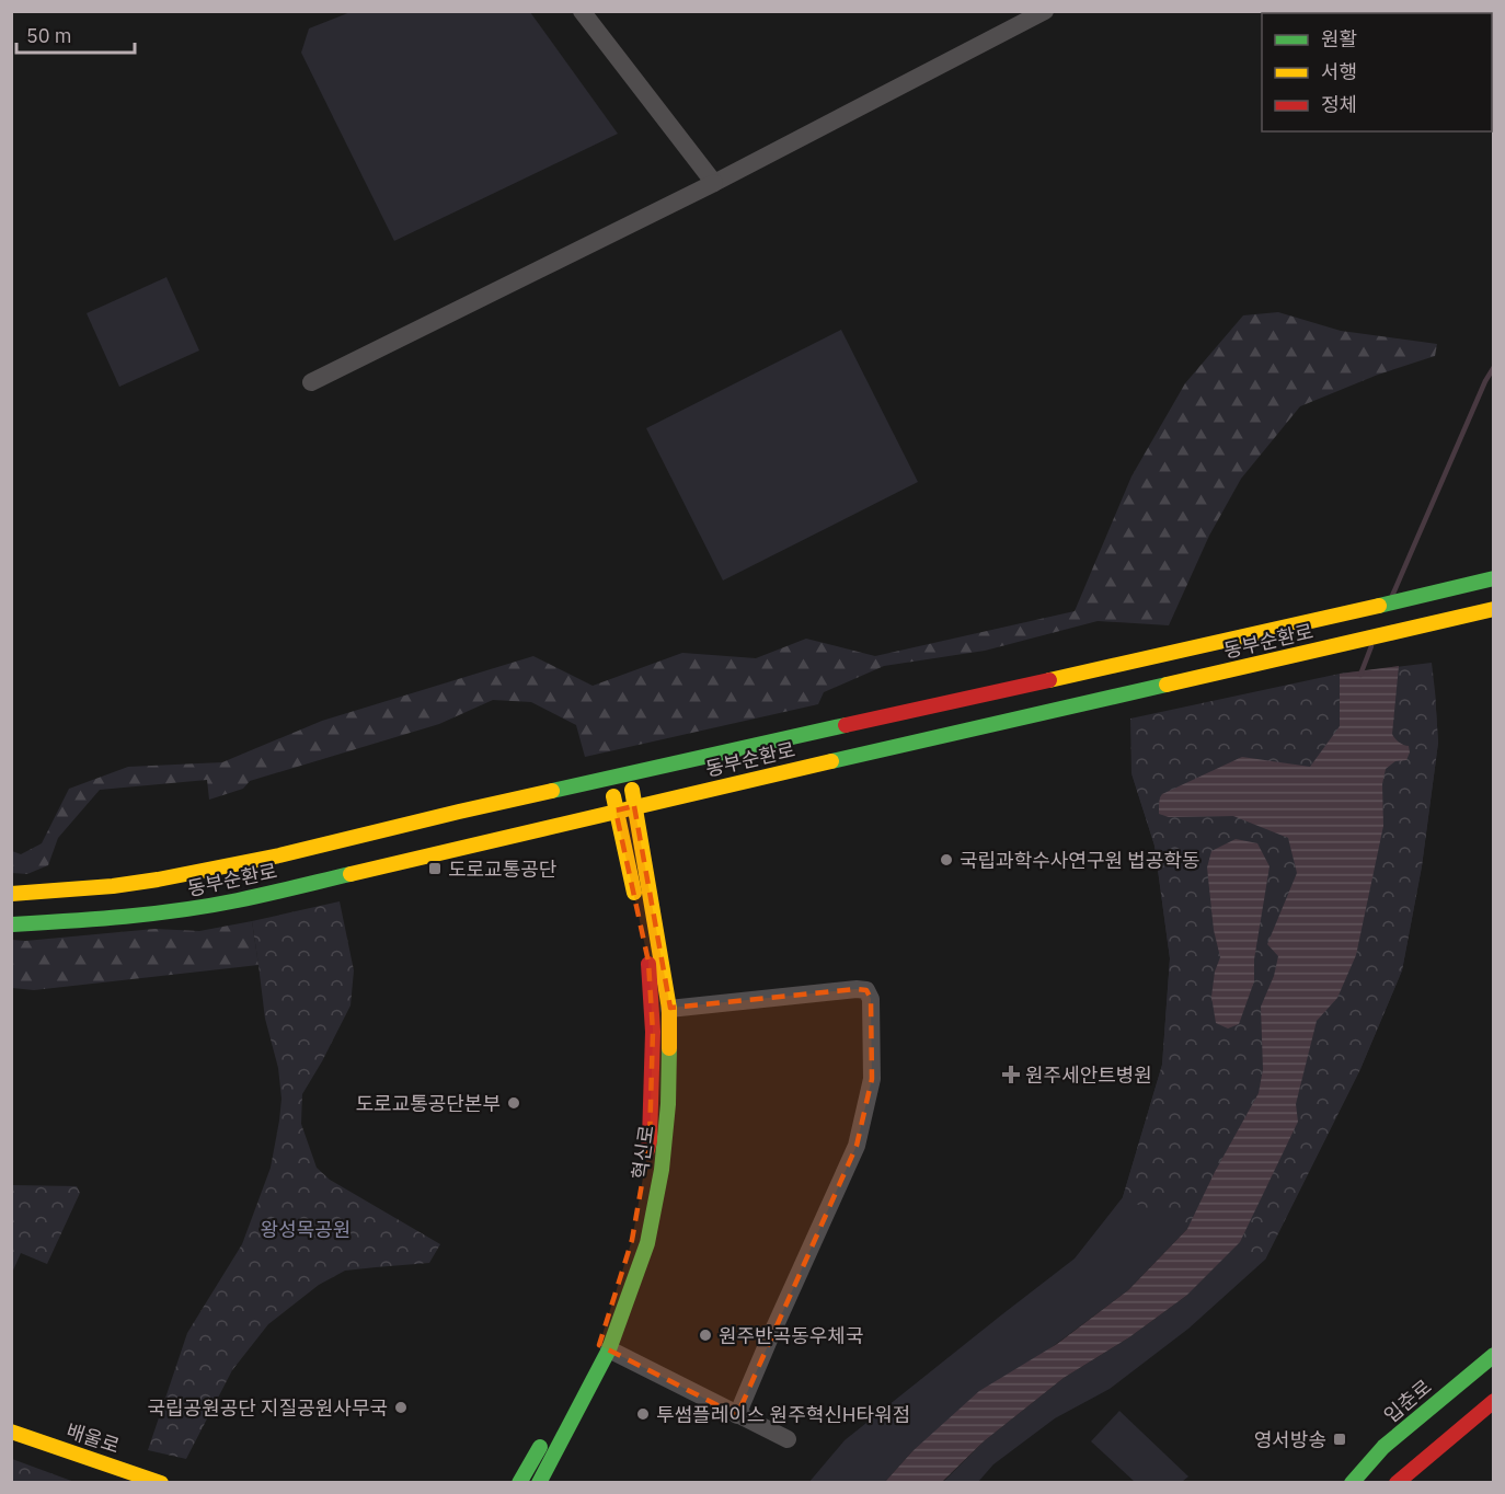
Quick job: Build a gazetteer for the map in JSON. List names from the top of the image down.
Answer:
{
  "streets": {
    "street": [
      "동부순환로",
      "혁신로",
      "입춘로",
      "배울로"
    ]
  },
  "crossings": [
    ["동부순환로", "혁신로"]
  ],
  "parks": ["왕성목공원"],
  "places": {
    "other": [
      "국립과학수사연구원 법공학동",
      "도로교통공단본부",
      "원주반곡동우체국",
      "국립공원공단 지질공원사무국",
      "투썸플레이스 원주혁신H타워점"
    ],
    "transit": ["도로교통공단", "영서방송"],
    "health": ["원주세안트병원"]
  },
  "legend": ["원활", "서행", "정체"],
  "scale_bar": "50 m"
}
